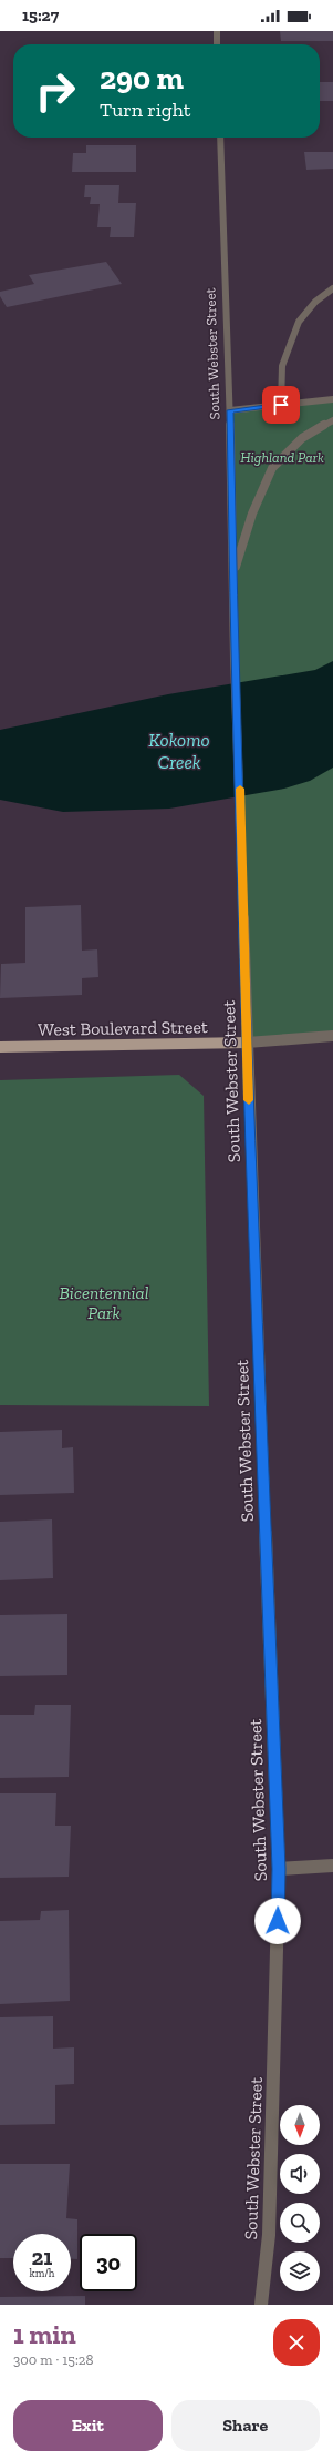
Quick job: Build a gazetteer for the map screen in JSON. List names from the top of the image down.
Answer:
{
  "streets": {
    "main road": ["West Boulevard Street"],
    "street": ["South Webster Street"]
  },
  "crossings": [
    ["South Webster Street", "West Boulevard Street"]
  ],
  "water": ["Kokomo Creek"],
  "parks": ["Highland Park", "Bicentennial Park"],
  "north": "bottom",
  "page": {
    "status": "15:27",
    "turn": ["290 m", "Turn right"],
    "speed": "21 km/h",
    "limit": "30",
    "heading": ["1 min", "300 m · 15:28"],
    "buttons": ["Exit", "Share"]
  }
}
